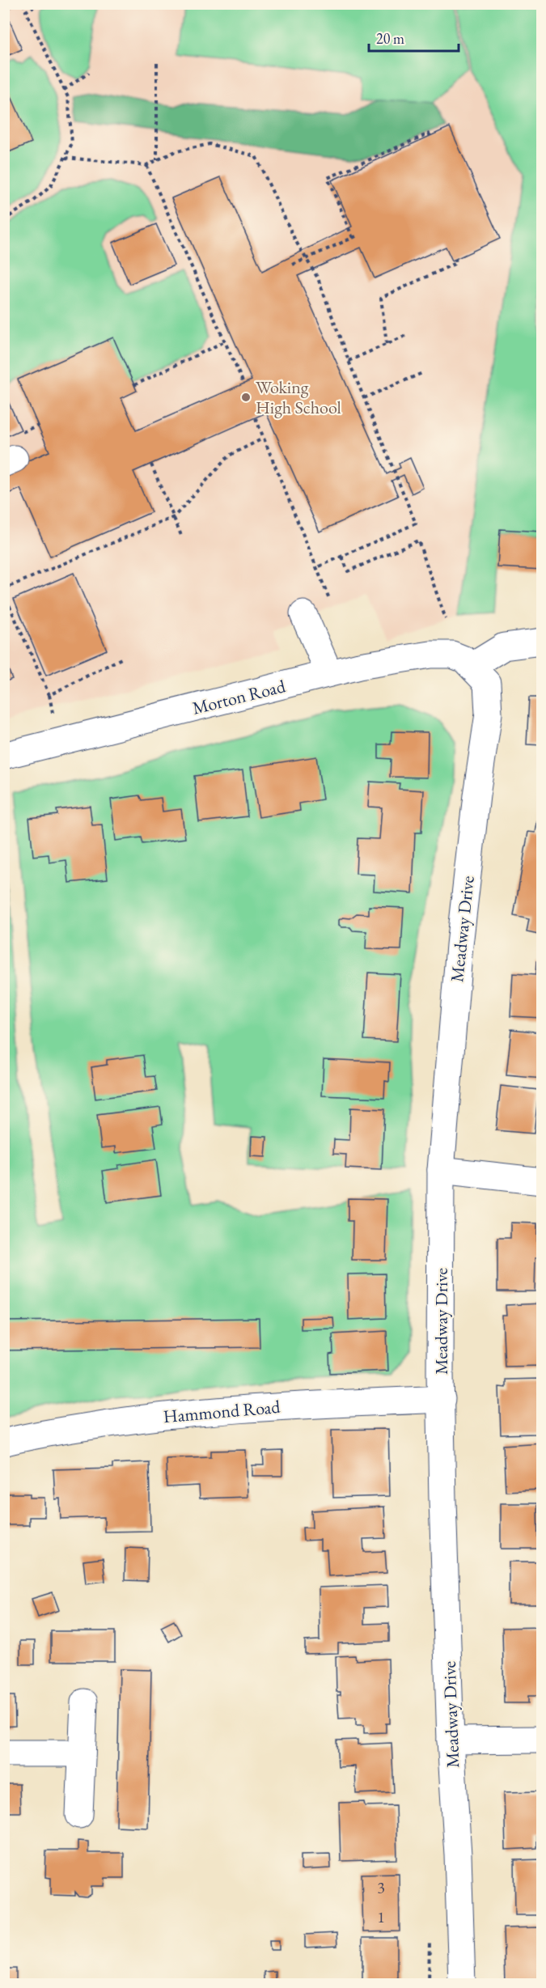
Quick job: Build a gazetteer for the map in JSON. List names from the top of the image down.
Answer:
{
  "streets": {
    "street": ["Morton Road", "Meadway Drive", "Hammond Road"]
  },
  "crossings": [
    ["Morton Road", "Meadway Drive"],
    ["Meadway Drive", "Hammond Road"]
  ],
  "places": ["Woking High School"],
  "house_numbers": ["3", "1"],
  "scale_bar": "20 m"
}
